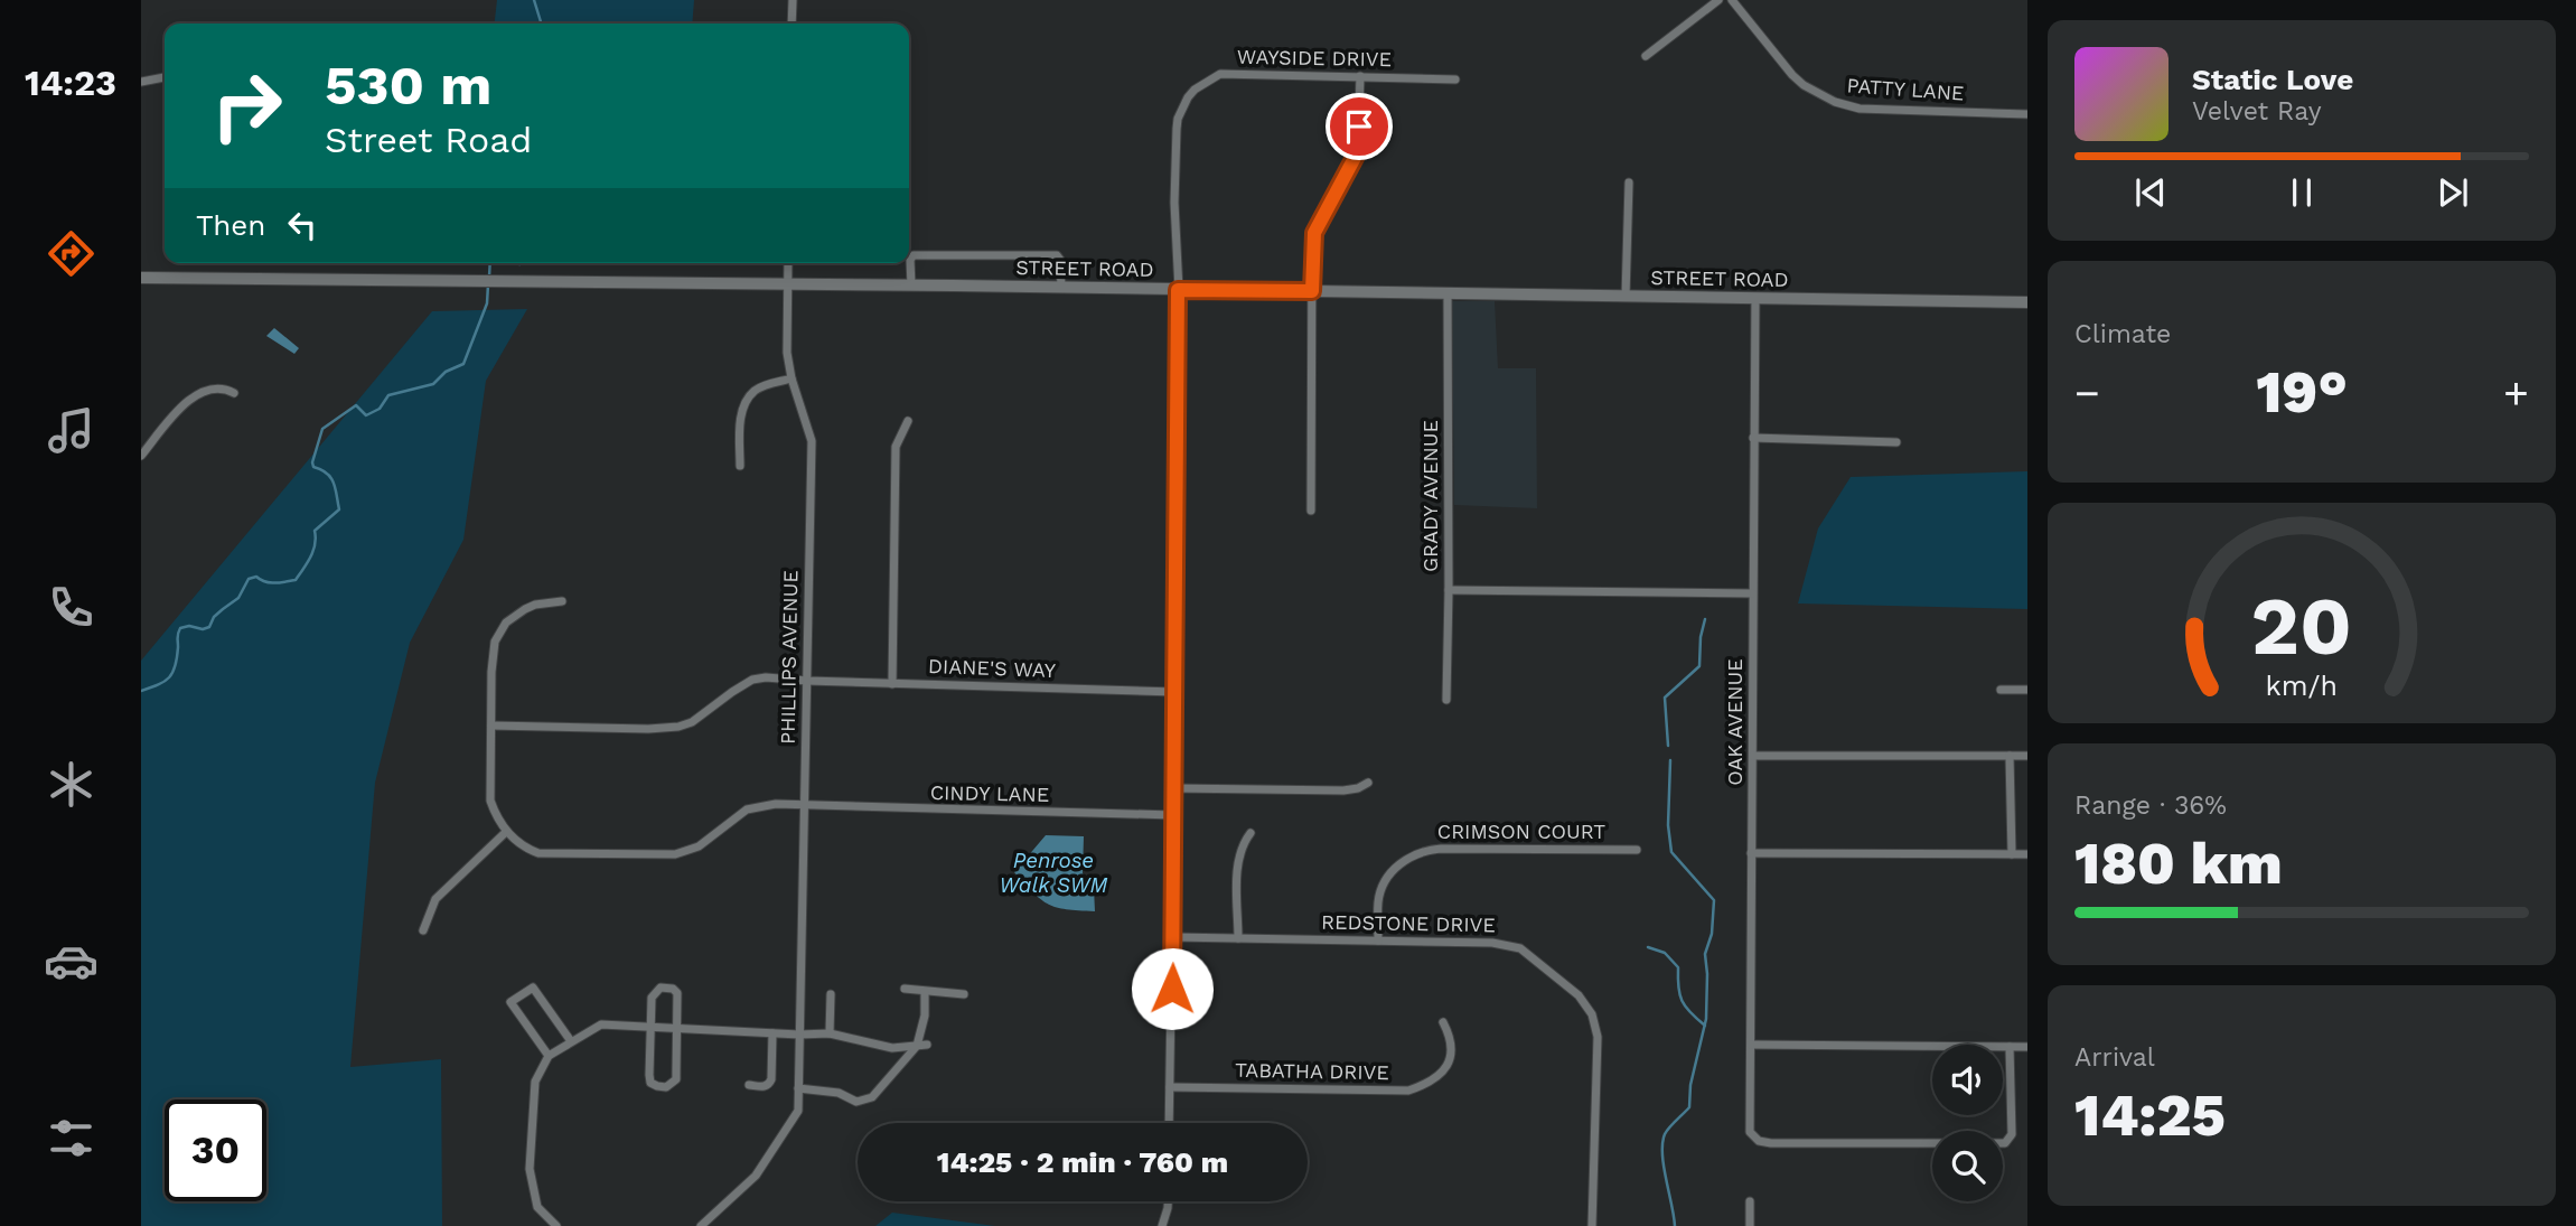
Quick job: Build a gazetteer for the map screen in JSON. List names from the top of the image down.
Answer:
{
  "streets": {
    "main road": ["STREET ROAD"],
    "street": [
      "WAYSIDE DRIVE",
      "PATTY LANE",
      "GRADY AVENUE",
      "PHILLIPS AVENUE",
      "DIANE'S WAY",
      "OAK AVENUE",
      "CINDY LANE",
      "CRIMSON COURT",
      "REDSTONE DRIVE",
      "TABATHA DRIVE"
    ]
  },
  "crossings": [
    ["WAYSIDE DRIVE", "STREET ROAD"],
    ["WAYSIDE DRIVE", "DIANE'S WAY"],
    ["WAYSIDE DRIVE", "CINDY LANE"],
    ["WAYSIDE DRIVE", "REDSTONE DRIVE"],
    ["WAYSIDE DRIVE", "TABATHA DRIVE"],
    ["STREET ROAD", "GRADY AVENUE"],
    ["STREET ROAD", "PHILLIPS AVENUE"],
    ["STREET ROAD", "OAK AVENUE"],
    ["PHILLIPS AVENUE", "DIANE'S WAY"],
    ["PHILLIPS AVENUE", "CINDY LANE"],
    ["CRIMSON COURT", "REDSTONE DRIVE"]
  ],
  "water": ["Penrose Walk SWM"],
  "page": {
    "tabs": "14:23",
    "turn": ["530 m", "Street Road"],
    "song": ["Static Love", "Velvet Ray"],
    "then": "Then",
    "tile": [
      "Climate",
      ["Range · 36%", "180 km"],
      ["Arrival", "14:25"]
    ],
    "heat": ["−", "19°", "+"],
    "limit": "30",
    "trip": "14:25 · 2 min · 760 m",
    "gauge": ["20", "km/h"]
  }
}
